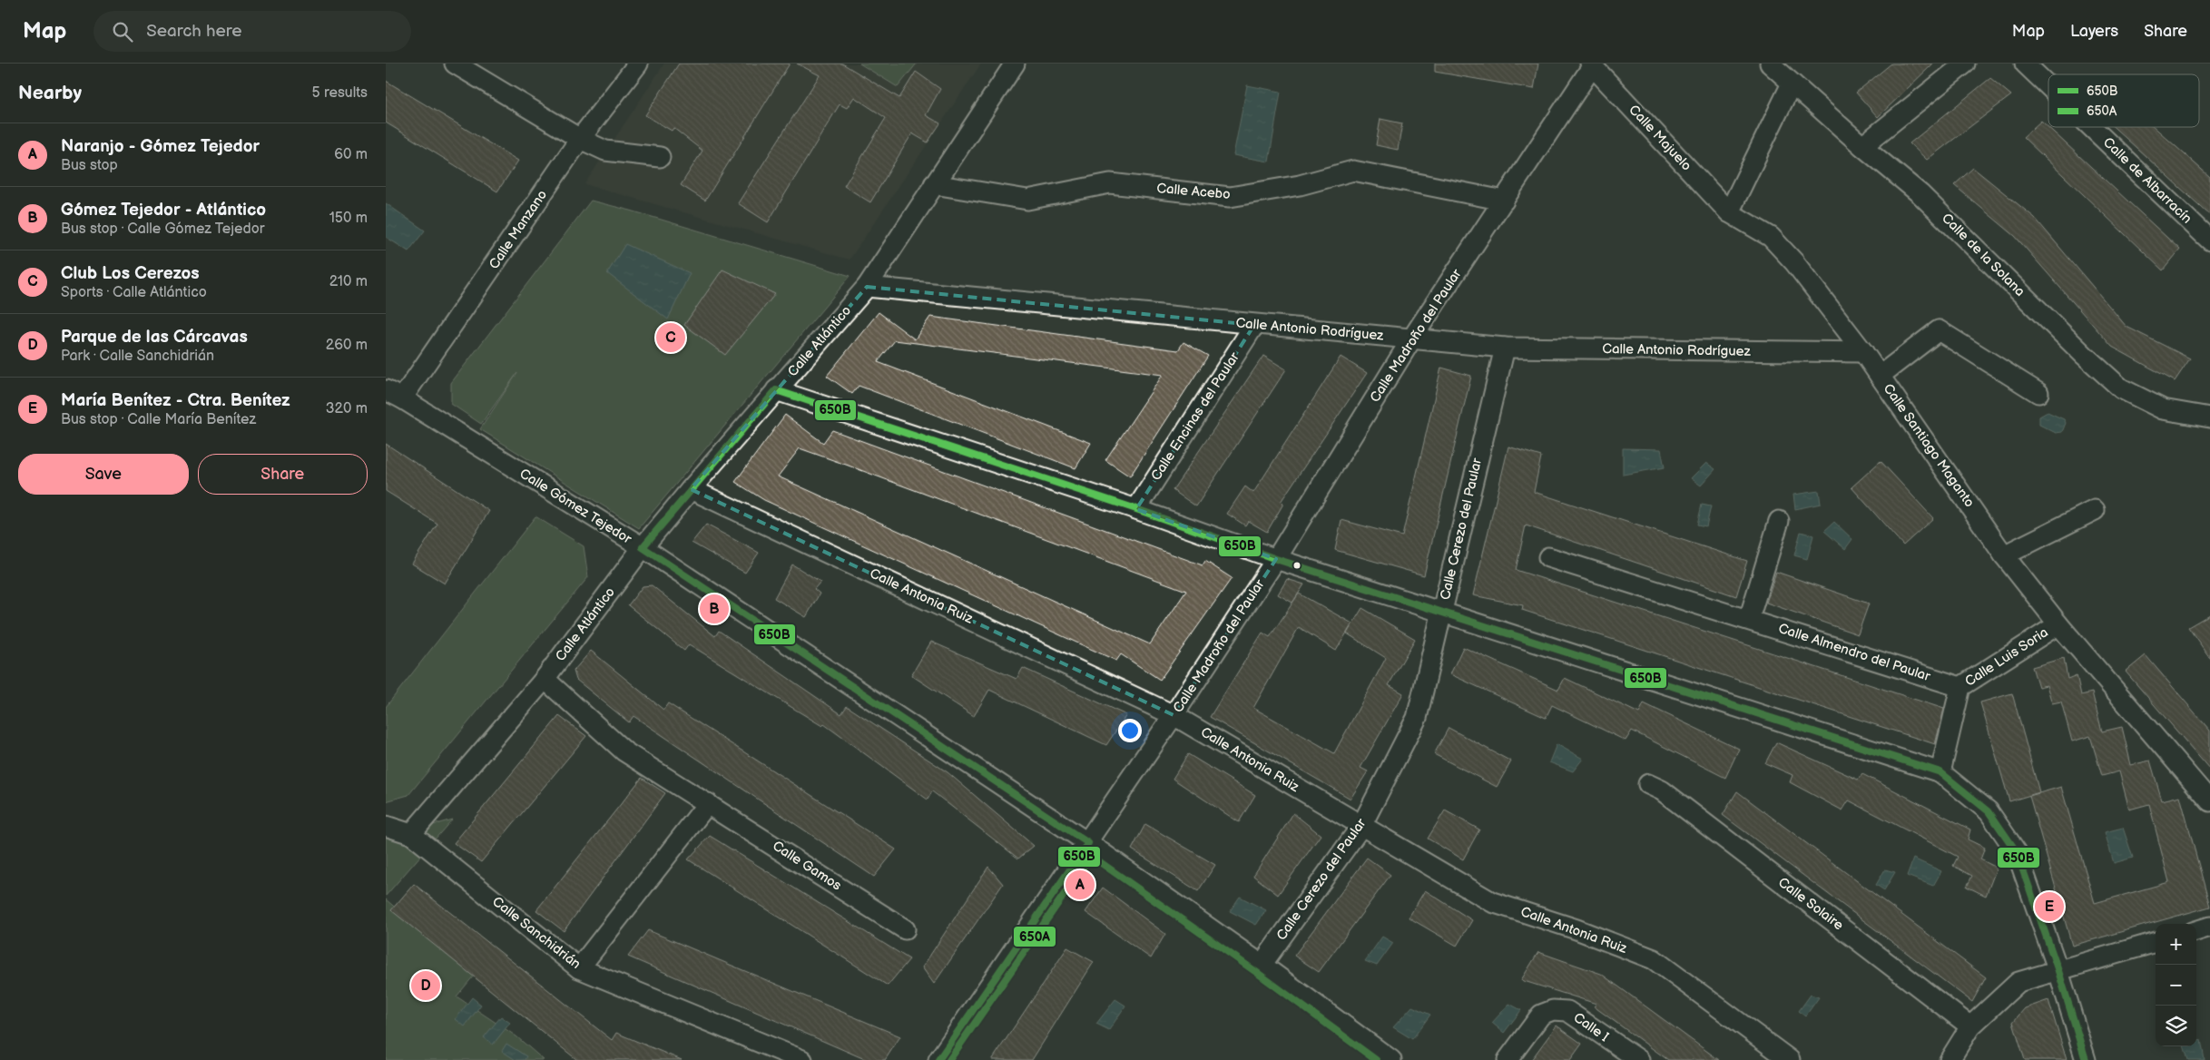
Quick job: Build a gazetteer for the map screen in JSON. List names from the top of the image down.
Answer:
{
  "streets": {
    "street": [
      "Calle Majuelo",
      "Calle de Albarracín",
      "Calle Acebo",
      "Calle Manzano",
      "Calle de la Solana",
      "Calle Antonio Rodríguez",
      "Calle Madroño del Paular",
      "Calle Atlántico",
      "Calle Encinas del Paular",
      "Calle Santiago Maganto",
      "Calle Gómez Tejedor",
      "Calle Cerezo del Paular",
      "Calle Antonia Ruiz",
      "Calle Almendro del Paular",
      "Calle Luis Soria",
      "Calle Gamos",
      "Calle Solaire",
      "Calle Sanchidrián",
      "Calle I"
    ]
  },
  "crossings": [
    ["Calle Majuelo", "Calle Madroño del Paular"],
    ["Calle Majuelo", "Calle Santiago Maganto"],
    ["Calle Acebo", "Calle Madroño del Paular"],
    ["Calle Acebo", "Calle Atlántico"],
    ["Calle Manzano", "Calle Gómez Tejedor"],
    ["Calle Antonio Rodríguez", "Calle Madroño del Paular"],
    ["Calle Antonio Rodríguez", "Calle Atlántico"],
    ["Calle Antonio Rodríguez", "Calle Encinas del Paular"],
    ["Calle Antonio Rodríguez", "Calle Santiago Maganto"],
    ["Calle Antonio Rodríguez", "Calle Cerezo del Paular"],
    ["Calle Madroño del Paular", "Calle Gómez Tejedor"],
    ["Calle Madroño del Paular", "Calle Antonia Ruiz"],
    ["Calle Atlántico", "Calle Gómez Tejedor"],
    ["Calle Atlántico", "Calle Antonia Ruiz"],
    ["Calle Atlántico", "Calle Gamos"],
    ["Calle Atlántico", "Calle Sanchidrián"],
    ["Calle Santiago Maganto", "Calle Luis Soria"],
    ["Calle Gómez Tejedor", "Calle Cerezo del Paular"],
    ["Calle Cerezo del Paular", "Calle Antonia Ruiz"],
    ["Calle Almendro del Paular", "Calle Luis Soria"]
  ],
  "lines": ["transit line 650B", "transit line 650A"],
  "legend": ["650B", "650A"],
  "page": {
    "header": "Map",
    "search": "Search here",
    "nav": ["Map", "Layers", "Share"],
    "heading": ["Nearby", "5 results"],
    "list": [
      {
        "mark": "A",
        "name": "Naranjo - Gómez Tejedor",
        "note": "Bus stop",
        "value": "60 m"
      },
      {
        "mark": "B",
        "name": "Gómez Tejedor - Atlántico",
        "note": "Bus stop · Calle Gómez Tejedor",
        "value": "150 m"
      },
      {
        "mark": "C",
        "name": "Club Los Cerezos",
        "note": "Sports · Calle Atlántico",
        "value": "210 m"
      },
      {
        "mark": "D",
        "name": "Parque de las Cárcavas",
        "note": "Park · Calle Sanchidrián",
        "value": "260 m"
      },
      {
        "mark": "E",
        "name": "María Benítez - Ctra. Benítez",
        "note": "Bus stop · Calle María Benítez",
        "value": "320 m"
      }
    ],
    "pins": [
      "C",
      "B",
      "A",
      "E",
      "D"
    ],
    "buttons": ["Save", "Share"],
    "map_buttons": ["+", "−"]
  }
}
